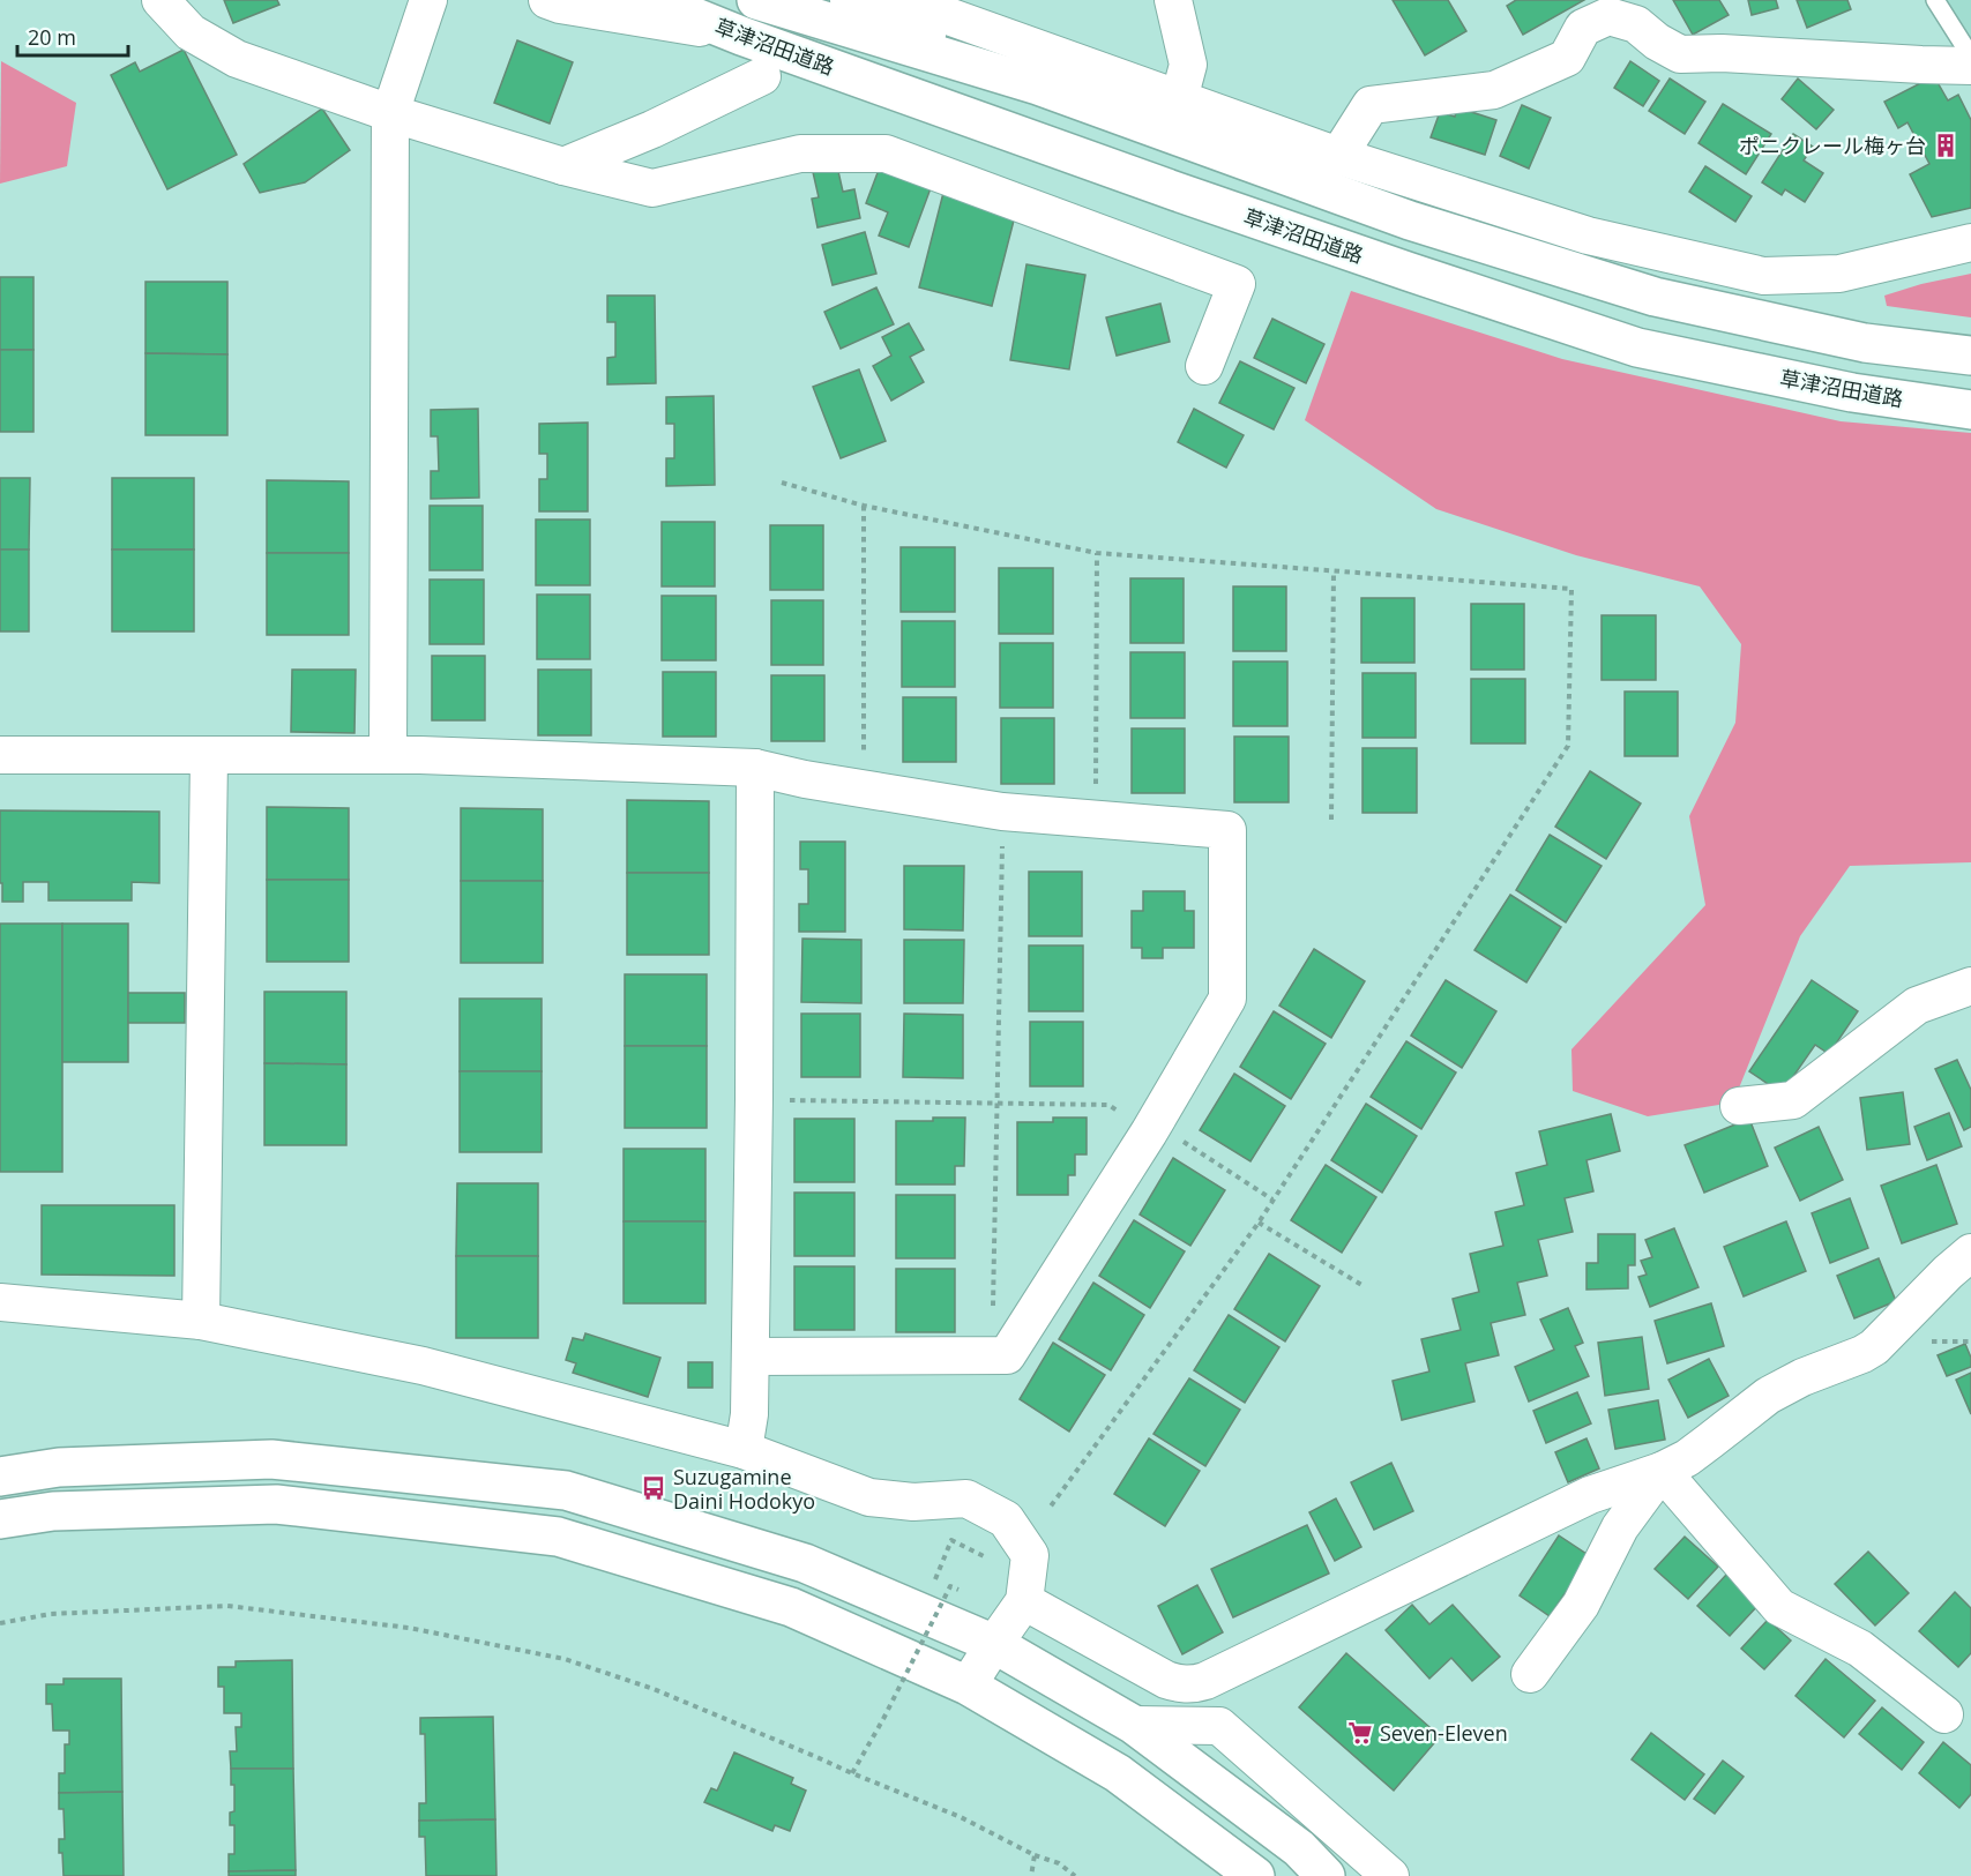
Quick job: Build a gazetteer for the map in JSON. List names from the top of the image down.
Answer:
{
  "streets": {
    "street": ["草津沼田道路"]
  },
  "places": {
    "building": ["ポニクレール梅ヶ台"],
    "bus stop": ["Suzugamine Daini Hodokyo"],
    "supermarket": ["Seven-Eleven"]
  },
  "scale_bar": "20 m"
}
